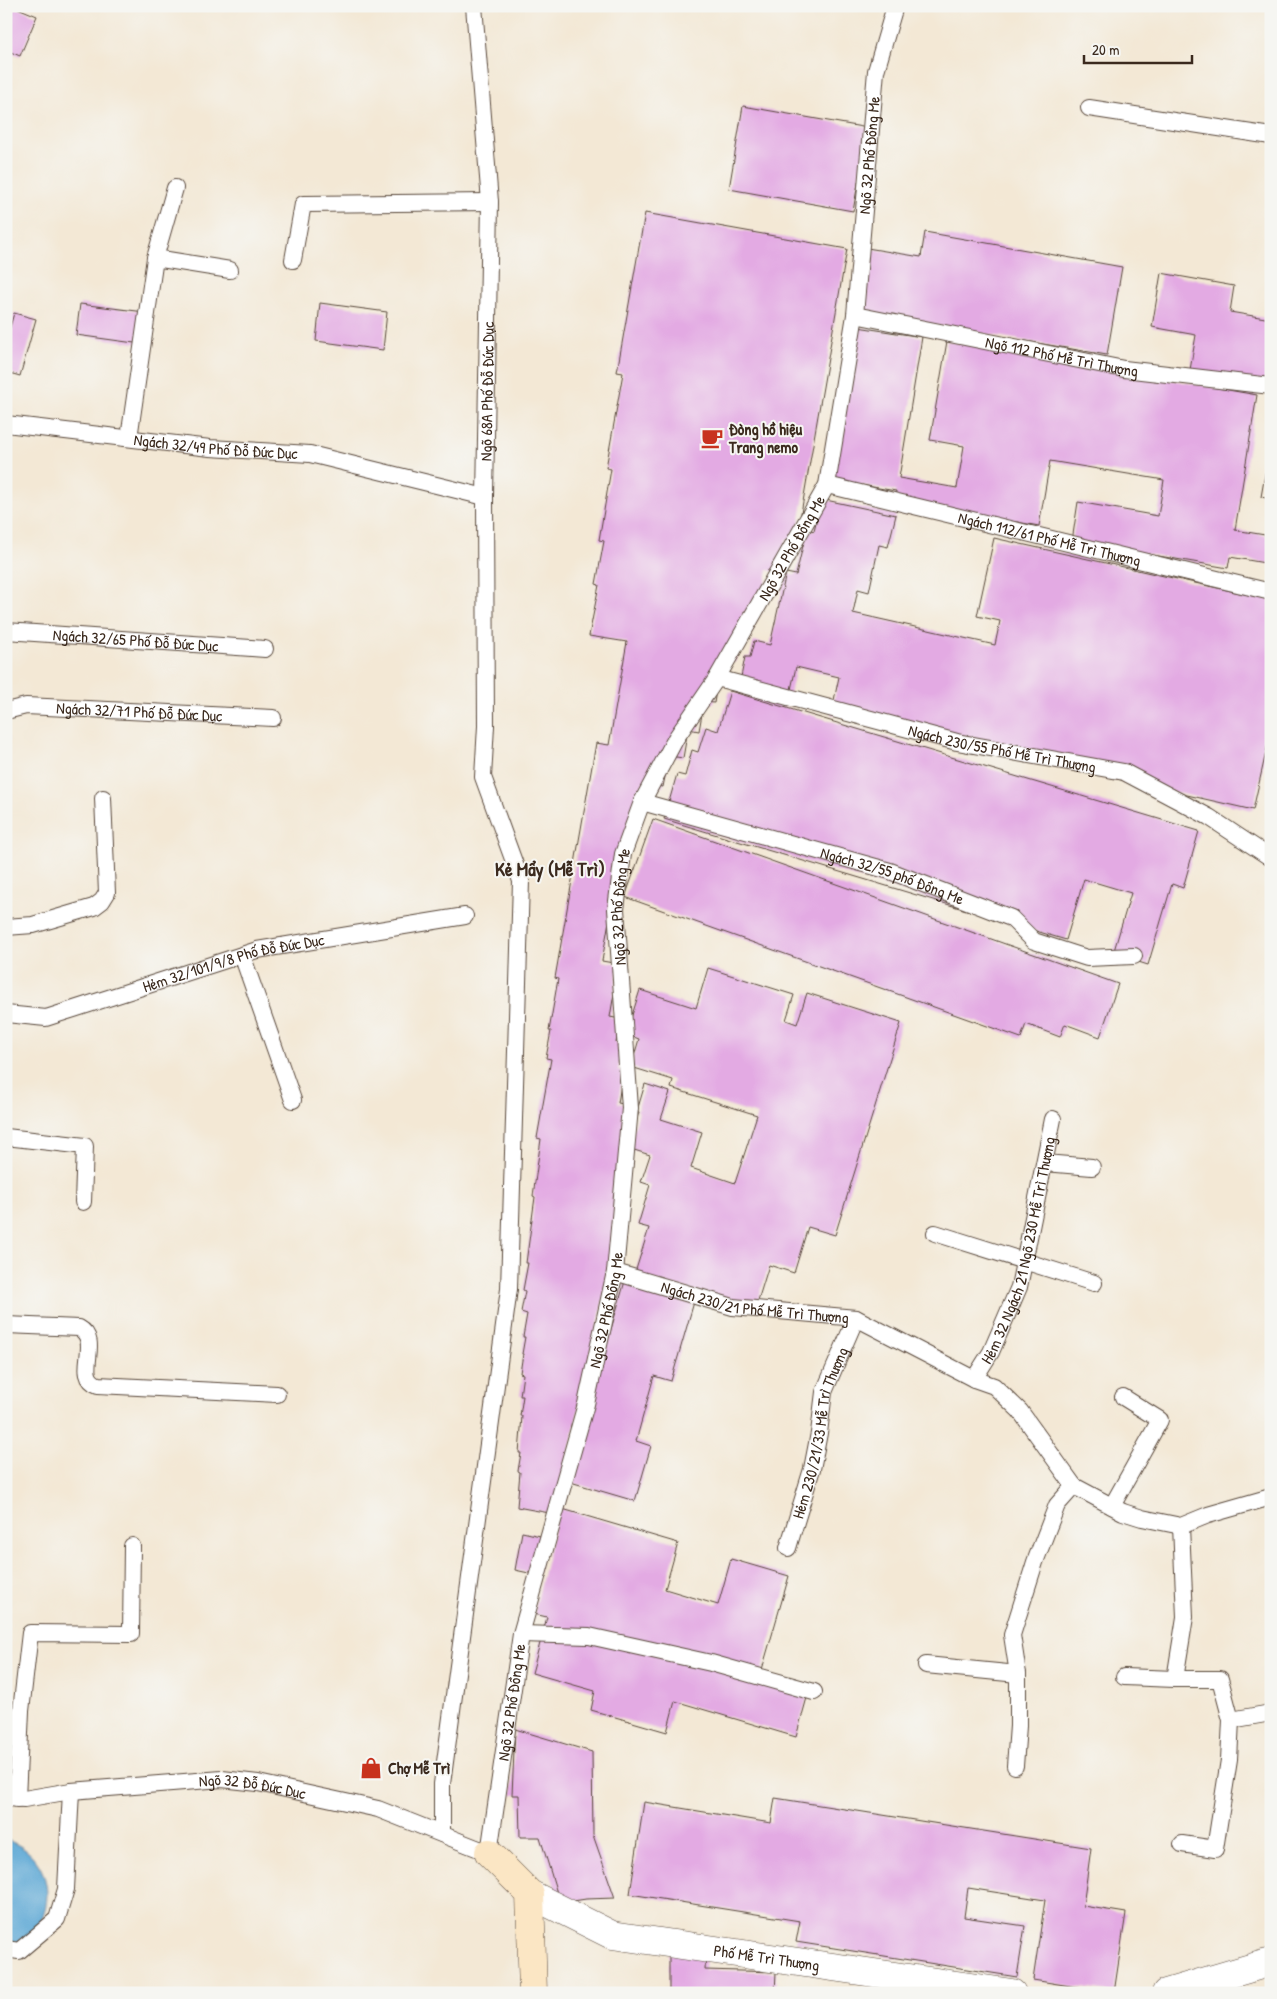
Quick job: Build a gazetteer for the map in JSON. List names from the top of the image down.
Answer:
{
  "streets": {
    "street": ["Phố Mễ Trì Thượng"],
    "lane": [
      "Ngõ 32 Phố Đồng Me",
      "Ngõ 112 Phố Mễ Trì Thượng",
      "Ngõ 68A Phố Đỗ Đức Dục",
      "Ngách 32/49 Phố Đỗ Đức Dục",
      "Ngách 112/61 Phố Mễ Trì Thượng",
      "Ngách 32/65 Phố Đỗ Đức Dục",
      "Ngách 32/71 Phố Đỗ Đức Dục",
      "Ngách 230/55 Phố Mễ Trì Thượng",
      "Ngách 32/55 phố Đồng Me",
      "Hẻm 32/101/9/8 Phố Đỗ Đức Dục",
      "Hẻm 32 Ngách 21 Ngõ 230 Mễ Trì Thượng",
      "Ngách 230/21 Phố Mễ Trì Thượng",
      "Hẻm 230/21/33 Mễ Trì Thượng",
      "Ngõ 32 Đỗ Đức Dục"
    ]
  },
  "crossings": [
    ["Ngõ 32 Phố Đồng Me", "Ngõ 112 Phố Mễ Trì Thượng"],
    ["Ngõ 32 Phố Đồng Me", "Ngách 112/61 Phố Mễ Trì Thượng"],
    ["Ngõ 32 Phố Đồng Me", "Ngách 230/55 Phố Mễ Trì Thượng"],
    ["Ngõ 32 Phố Đồng Me", "Ngách 32/55 phố Đồng Me"],
    ["Ngõ 32 Phố Đồng Me", "Ngách 230/21 Phố Mễ Trì Thượng"],
    ["Ngõ 32 Phố Đồng Me", "Ngõ 32 Đỗ Đức Dục"],
    ["Ngõ 68A Phố Đỗ Đức Dục", "Ngách 32/49 Phố Đỗ Đức Dục"],
    ["Ngõ 68A Phố Đỗ Đức Dục", "Ngõ 32 Đỗ Đức Dục"],
    ["Hẻm 32 Ngách 21 Ngõ 230 Mễ Trì Thượng", "Ngách 230/21 Phố Mễ Trì Thượng"],
    ["Ngách 230/21 Phố Mễ Trì Thượng", "Hẻm 230/21/33 Mễ Trì Thượng"]
  ],
  "districts": ["Kẻ Mẩy (Mễ Trì)"],
  "places": {
    "cafe": ["Đòng hồ hiệu Trang nemo"],
    "shop": ["Chợ Mễ Trì"]
  },
  "scale_bar": "20 m"
}
